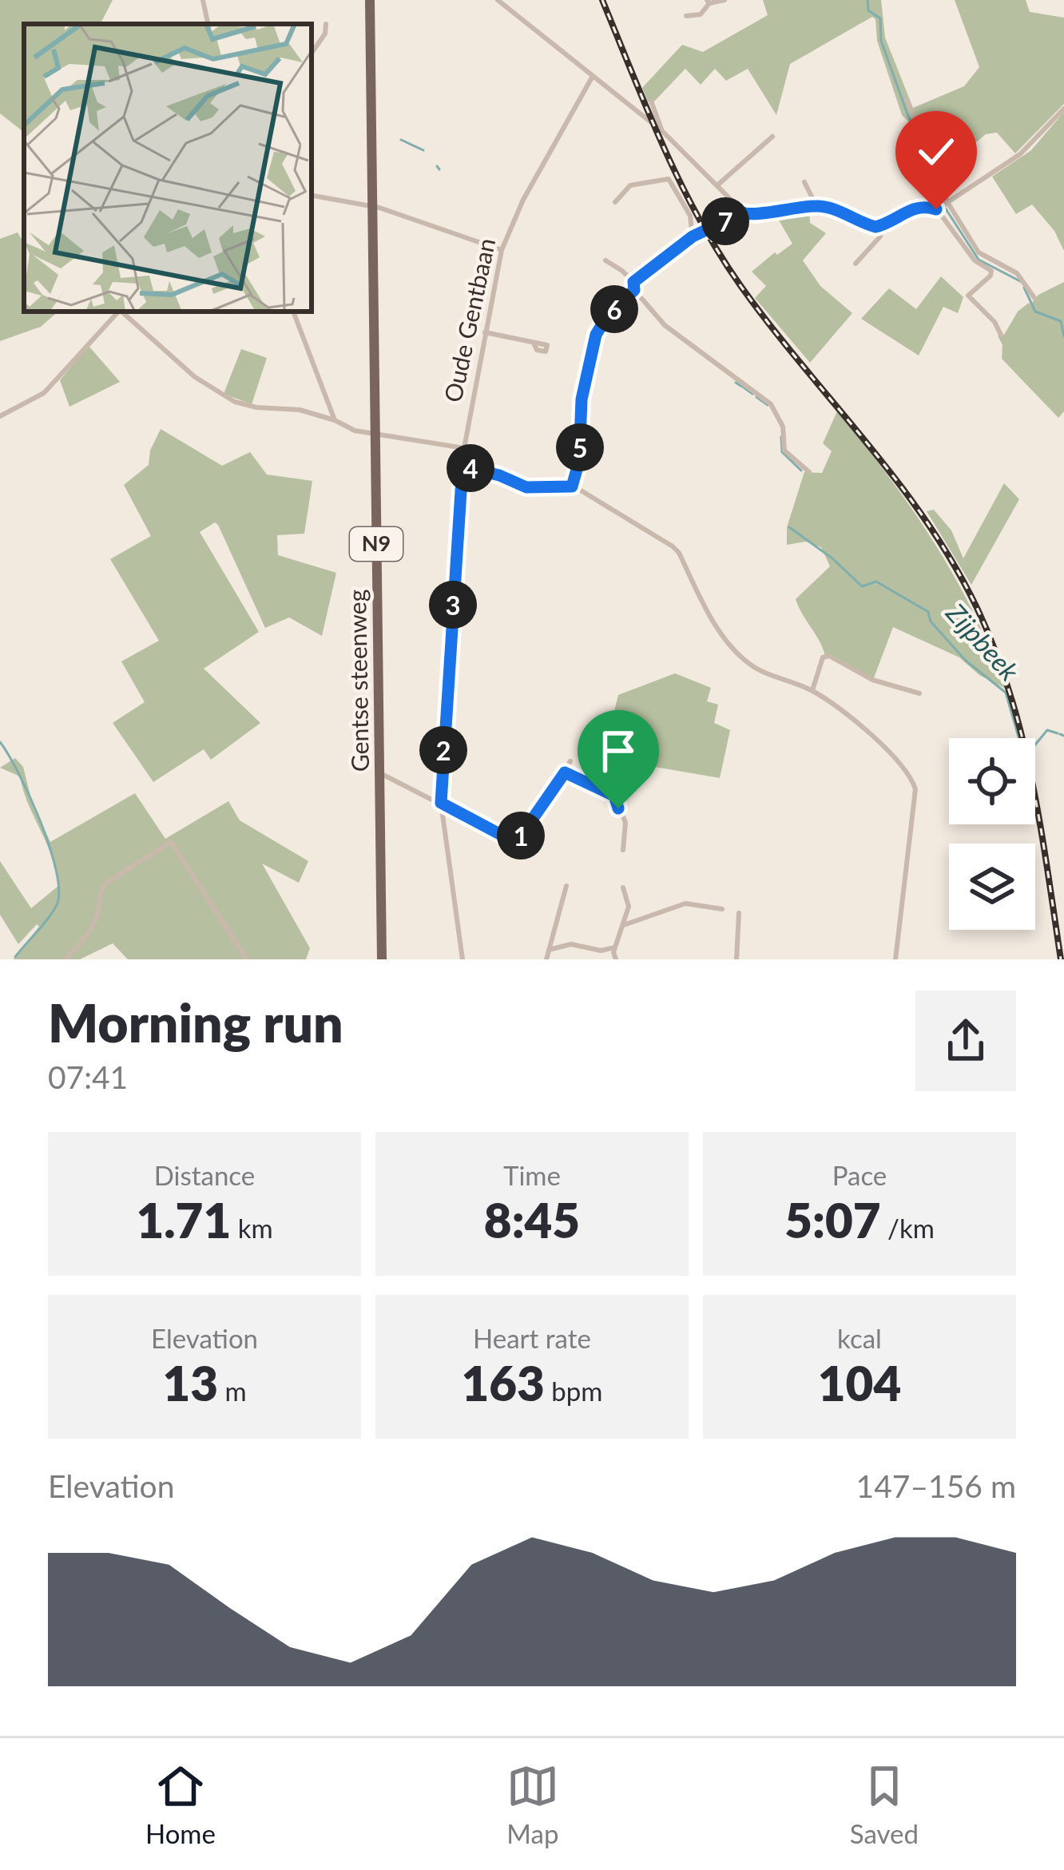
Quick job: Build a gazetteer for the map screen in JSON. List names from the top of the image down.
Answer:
{
  "streets": {
    "main road": ["N9", "Gentse steenweg"],
    "street": ["Oude Gentbaan"]
  },
  "water": ["Zijpbeek"],
  "page": {
    "pins": [
      "7",
      "6",
      "5",
      "4",
      "3",
      "2",
      "1"
    ],
    "heading": ["Morning run", "07:41"],
    "stats": [
      ["Distance", "1.71 km"],
      ["Time", "8:45"],
      ["Pace", "5:07 /km"],
      ["Elevation", "13 m"],
      ["Heart rate", "163 bpm"],
      ["kcal", "104"]
    ],
    "chart": ["Elevation", "147–156 m"],
    "tabs": ["Home", "Map", "Saved"]
  }
}
